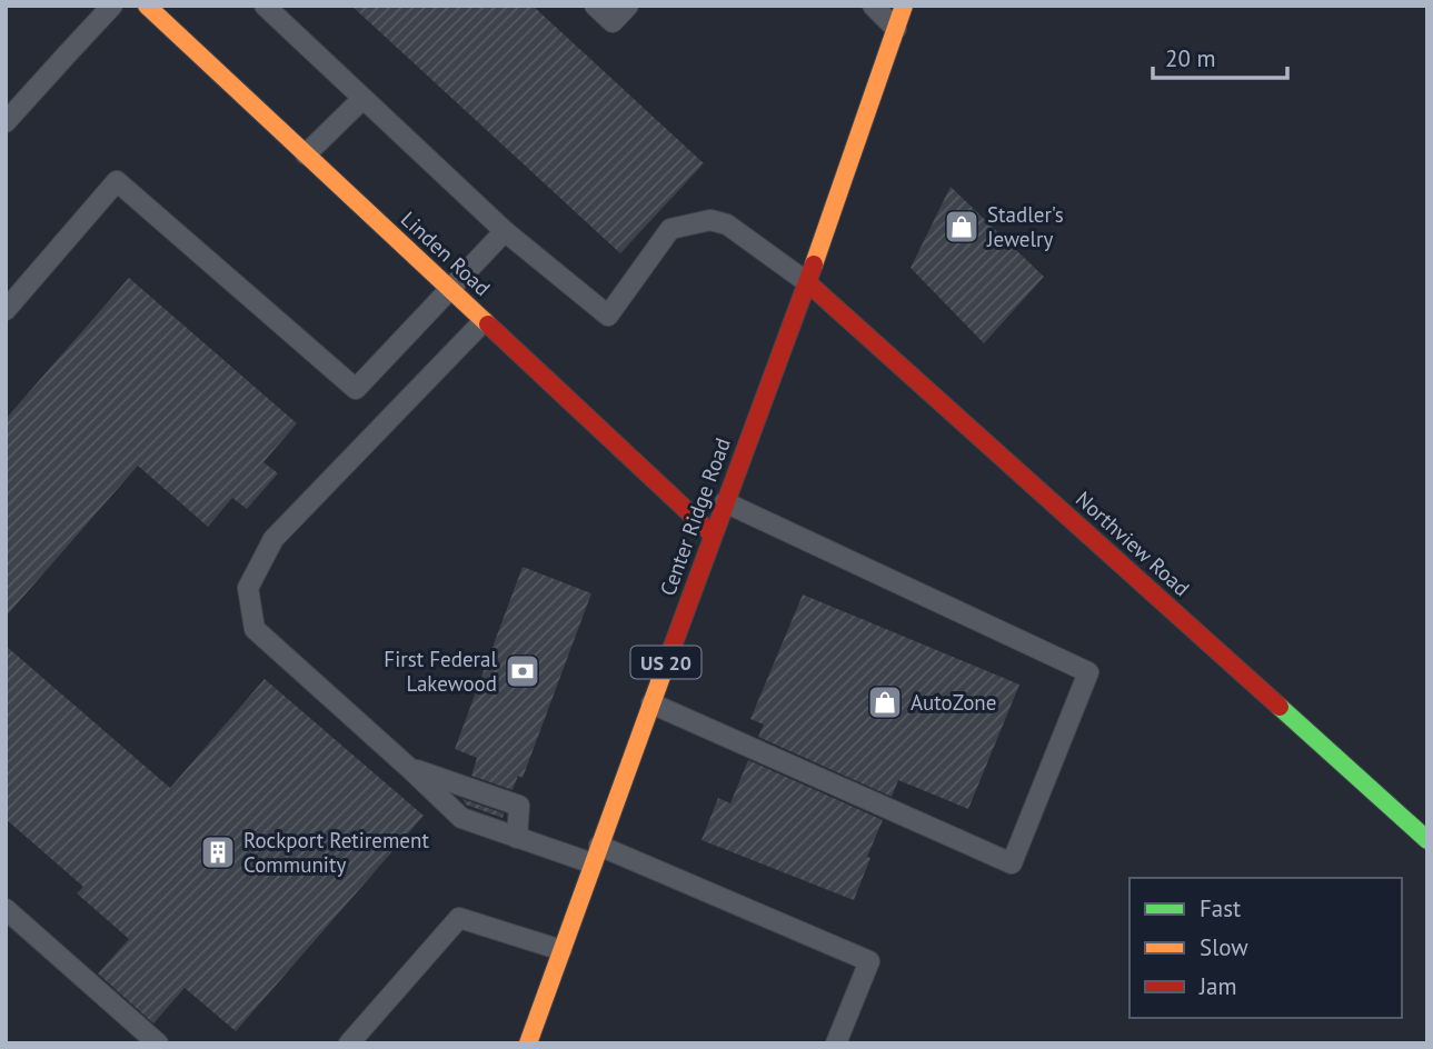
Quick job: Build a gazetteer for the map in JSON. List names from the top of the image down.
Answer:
{
  "streets": {
    "street": [
      "Linden Road",
      "Center Ridge Road",
      "Northview Road",
      "US 20"
    ]
  },
  "crossings": [
    ["Linden Road", "Center Ridge Road"],
    ["Center Ridge Road", "Northview Road"]
  ],
  "places": {
    "shop": ["Stadler's Jewelry", "AutoZone"],
    "bank": ["First Federal Lakewood"],
    "building": ["Rockport Retirement Community"]
  },
  "legend": ["Fast", "Slow", "Jam"],
  "scale_bar": "20 m"
}
